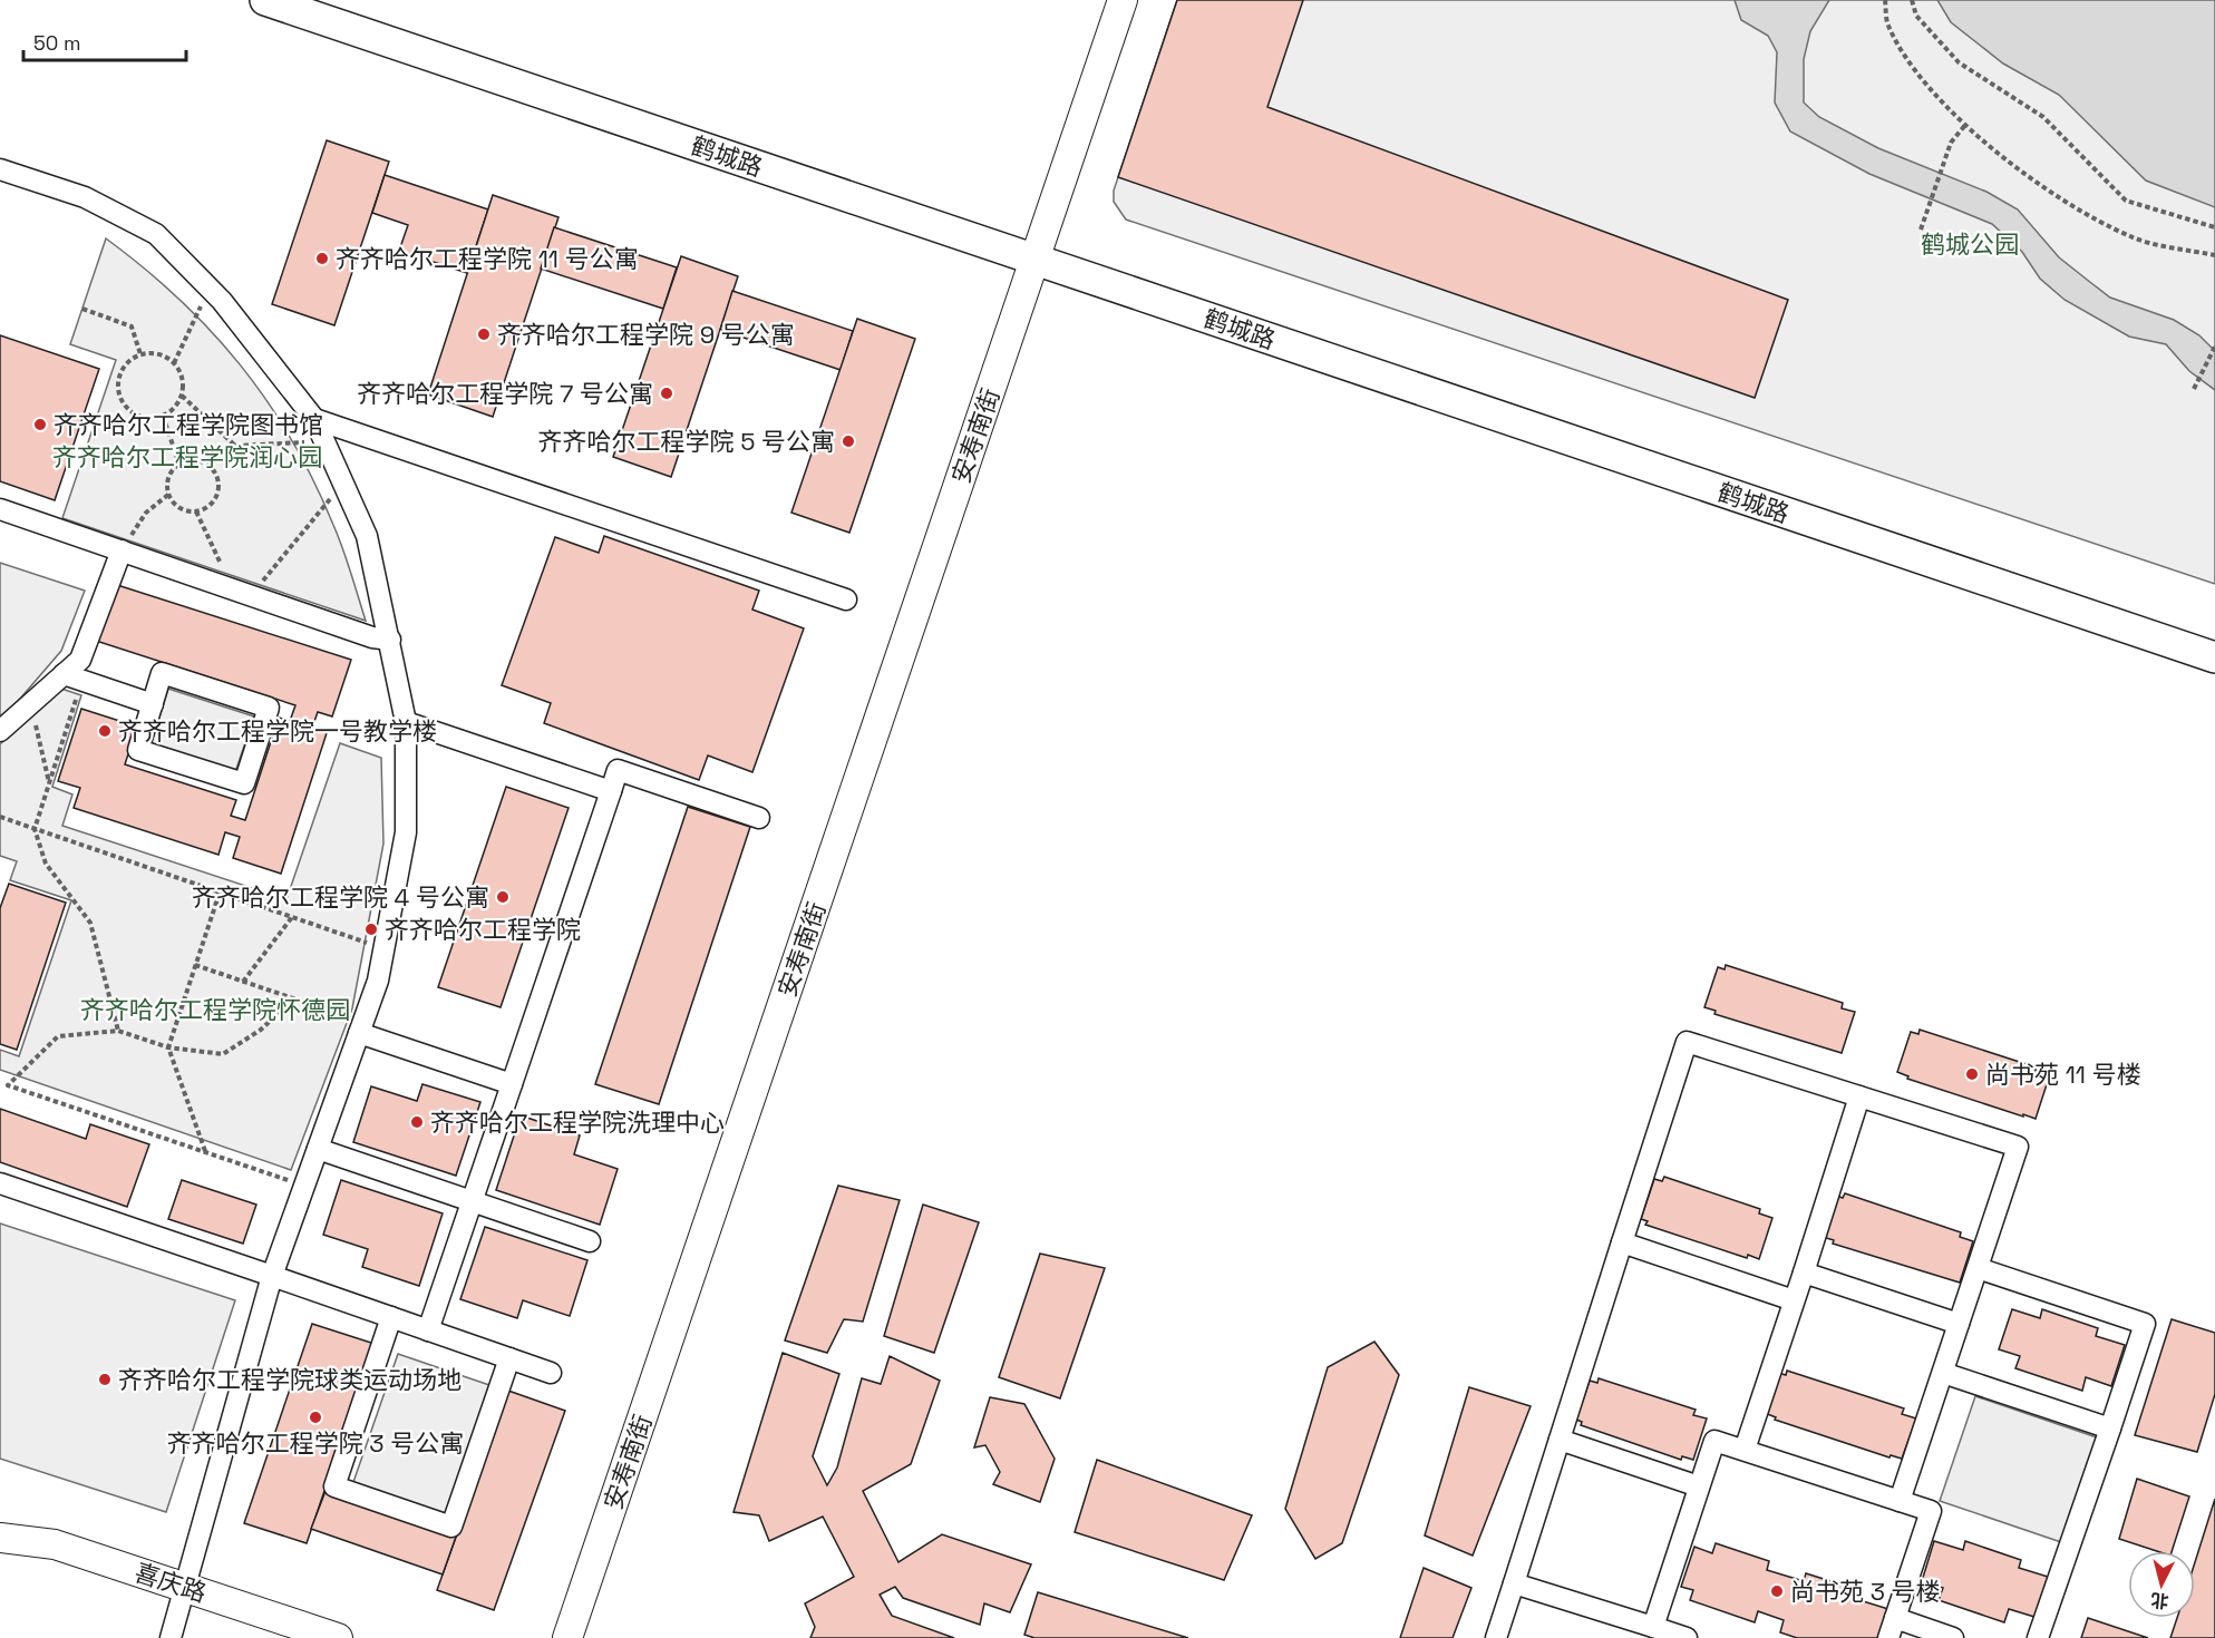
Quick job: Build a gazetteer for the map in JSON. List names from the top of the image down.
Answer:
{
  "streets": {
    "main road": ["鹤城路"],
    "street": ["安寿南街", "喜庆路"]
  },
  "crossings": [
    ["鹤城路", "安寿南街"]
  ],
  "parks": ["鹤城公园", "齐齐哈尔工程学院润心园", "齐齐哈尔工程学院怀德园"],
  "places": [
    "齐齐哈尔工程学院 11 号公寓",
    "齐齐哈尔工程学院 9 号公寓",
    "齐齐哈尔工程学院 7 号公寓",
    "齐齐哈尔工程学院图书馆",
    "齐齐哈尔工程学院 5 号公寓",
    "齐齐哈尔工程学院一号教学楼",
    "齐齐哈尔工程学院 4 号公寓",
    "齐齐哈尔工程学院",
    "尚书苑 11 号楼",
    "齐齐哈尔工程学院洗理中心",
    "齐齐哈尔工程学院球类运动场地",
    "齐齐哈尔工程学院 3 号公寓",
    "尚书苑 3 号楼"
  ],
  "scale_bar": "50 m",
  "north": "bottom"
}
